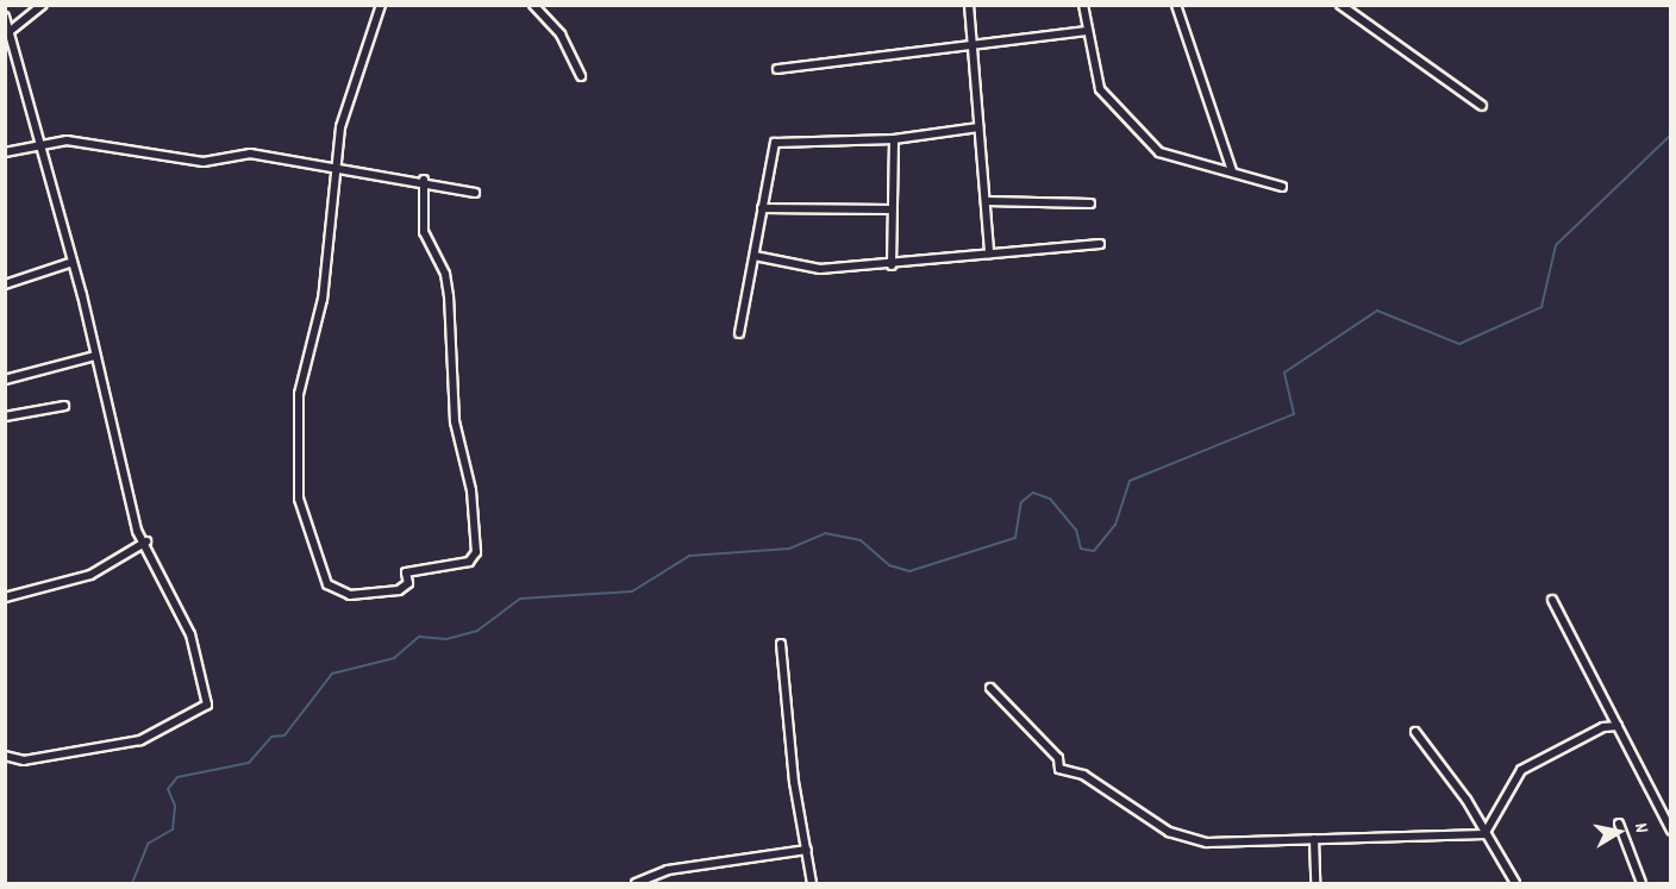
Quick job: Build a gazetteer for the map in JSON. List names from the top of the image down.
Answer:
{
  "north": "right"
}
